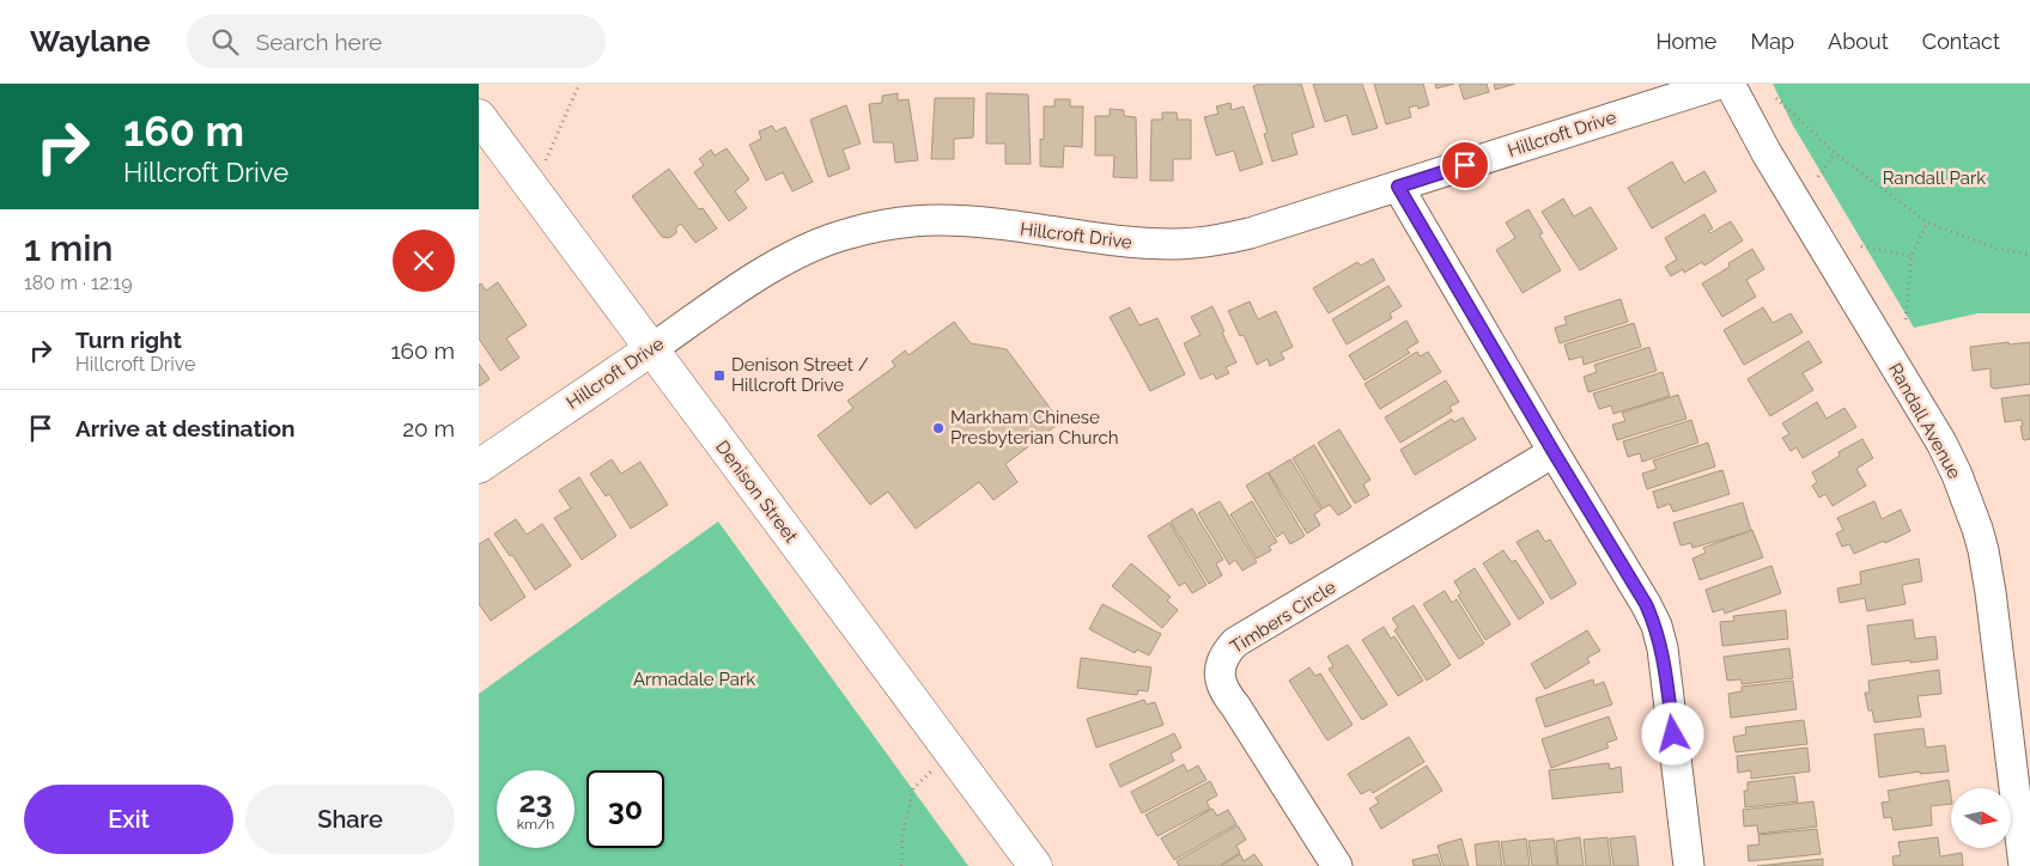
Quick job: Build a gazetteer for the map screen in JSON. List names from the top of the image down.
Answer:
{
  "streets": {
    "street": [
      "Hillcroft Drive",
      "Randall Avenue",
      "Denison Street",
      "Timbers Circle"
    ]
  },
  "crossings": [
    ["Hillcroft Drive", "Denison Street"]
  ],
  "parks": ["Randall Park", "Armadale Park"],
  "places": {
    "transit": ["Denison Street / Hillcroft Drive"],
    "other": ["Markham Chinese Presbyterian Church"]
  },
  "north": "right",
  "page": {
    "header": "Waylane",
    "search": "Search here",
    "nav": [
      "Home",
      "Map",
      "About",
      "Contact"
    ],
    "turn": ["160 m", "Hillcroft Drive"],
    "heading": ["1 min", "180 m · 12:19"],
    "list": [
      {
        "name": "Turn right",
        "note": "Hillcroft Drive",
        "value": "160 m"
      },
      {
        "name": "Arrive at destination",
        "value": "20 m"
      }
    ],
    "speed": "23 km/h",
    "limit": "30",
    "buttons": ["Exit", "Share"]
  }
}
